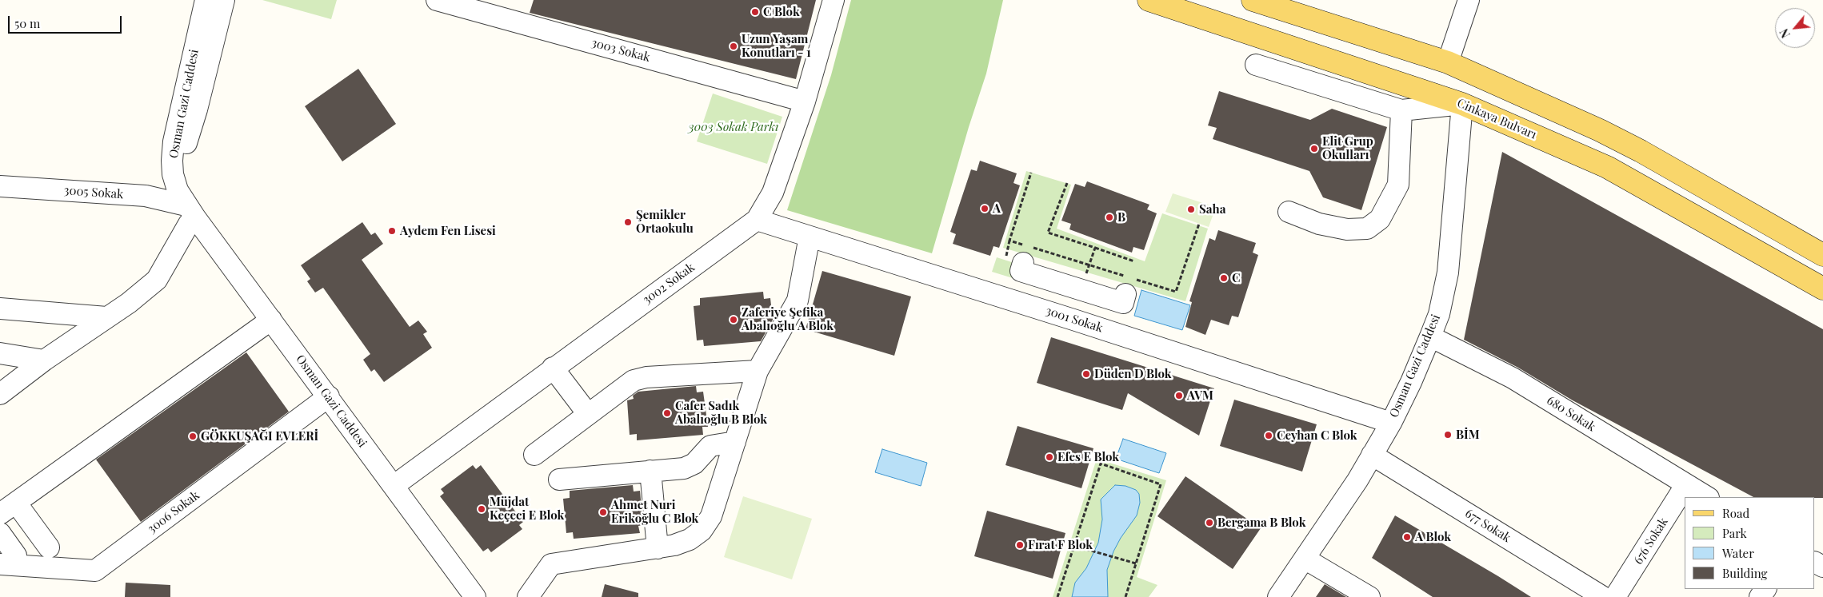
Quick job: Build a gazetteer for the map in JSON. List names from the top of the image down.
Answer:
{
  "streets": {
    "main road": ["Cinkaya Bulvarı"],
    "street": [
      "3003 Sokak",
      "Osman Gazi Caddesi",
      "3005 Sokak",
      "3002 Sokak",
      "3001 Sokak",
      "680 Sokak",
      "3006 Sokak",
      "677 Sokak",
      "676 Sokak"
    ]
  },
  "crossings": [
    ["3003 Sokak", "3002 Sokak"],
    ["Osman Gazi Caddesi", "Cinkaya Bulvarı"],
    ["Osman Gazi Caddesi", "3005 Sokak"],
    ["Osman Gazi Caddesi", "3002 Sokak"],
    ["Osman Gazi Caddesi", "3001 Sokak"],
    ["Osman Gazi Caddesi", "680 Sokak"],
    ["Osman Gazi Caddesi", "3006 Sokak"],
    ["Osman Gazi Caddesi", "677 Sokak"],
    ["3002 Sokak", "3001 Sokak"],
    ["680 Sokak", "676 Sokak"]
  ],
  "parks": ["3003 Sokak Parkı"],
  "places": [
    "C Blok",
    "Uzun Yaşam Konutları - 1",
    "Elit Grup Okulları",
    "A",
    "Saha",
    "B",
    "Şemikler Ortaokulu",
    "Aydem Fen Lisesi",
    "C",
    "Zaferiye Şefika Abalıoğlu A Blok",
    "Düden D Blok",
    "AVM",
    "Cafer Sadık Abalıoğlu B Blok",
    "BİM",
    "Ceyhan C Blok",
    "GÖKKUŞAĞI EVLERİ",
    "Efes E Blok",
    "Müjdat Keçeci E Blok",
    "Ahmet Nuri Erikoğlu C Blok",
    "Bergama B Blok",
    "A Blok",
    "Fırat F Blok"
  ],
  "legend": [
    "Road",
    "Park",
    "Water",
    "Building"
  ],
  "scale_bar": "50 m",
  "north": "bottom left"
}
